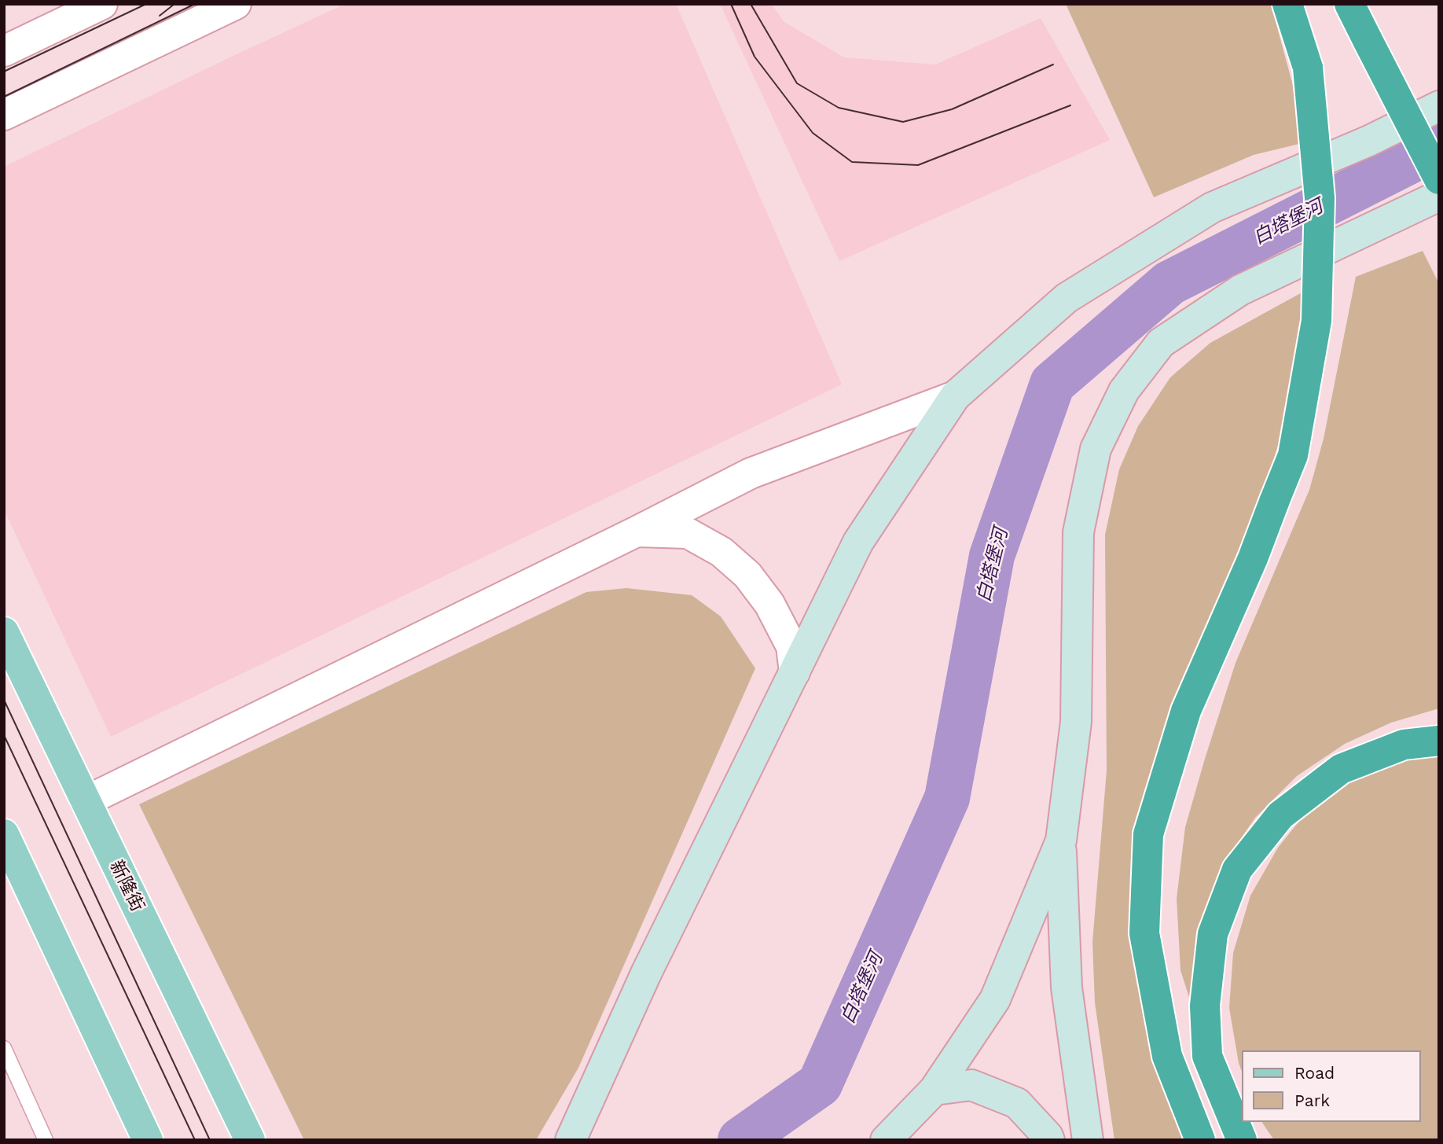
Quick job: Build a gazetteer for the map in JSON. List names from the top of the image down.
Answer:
{
  "streets": {
    "main road": ["新隆街"]
  },
  "water": ["白塔堡河"],
  "legend": ["Road", "Park"]
}
